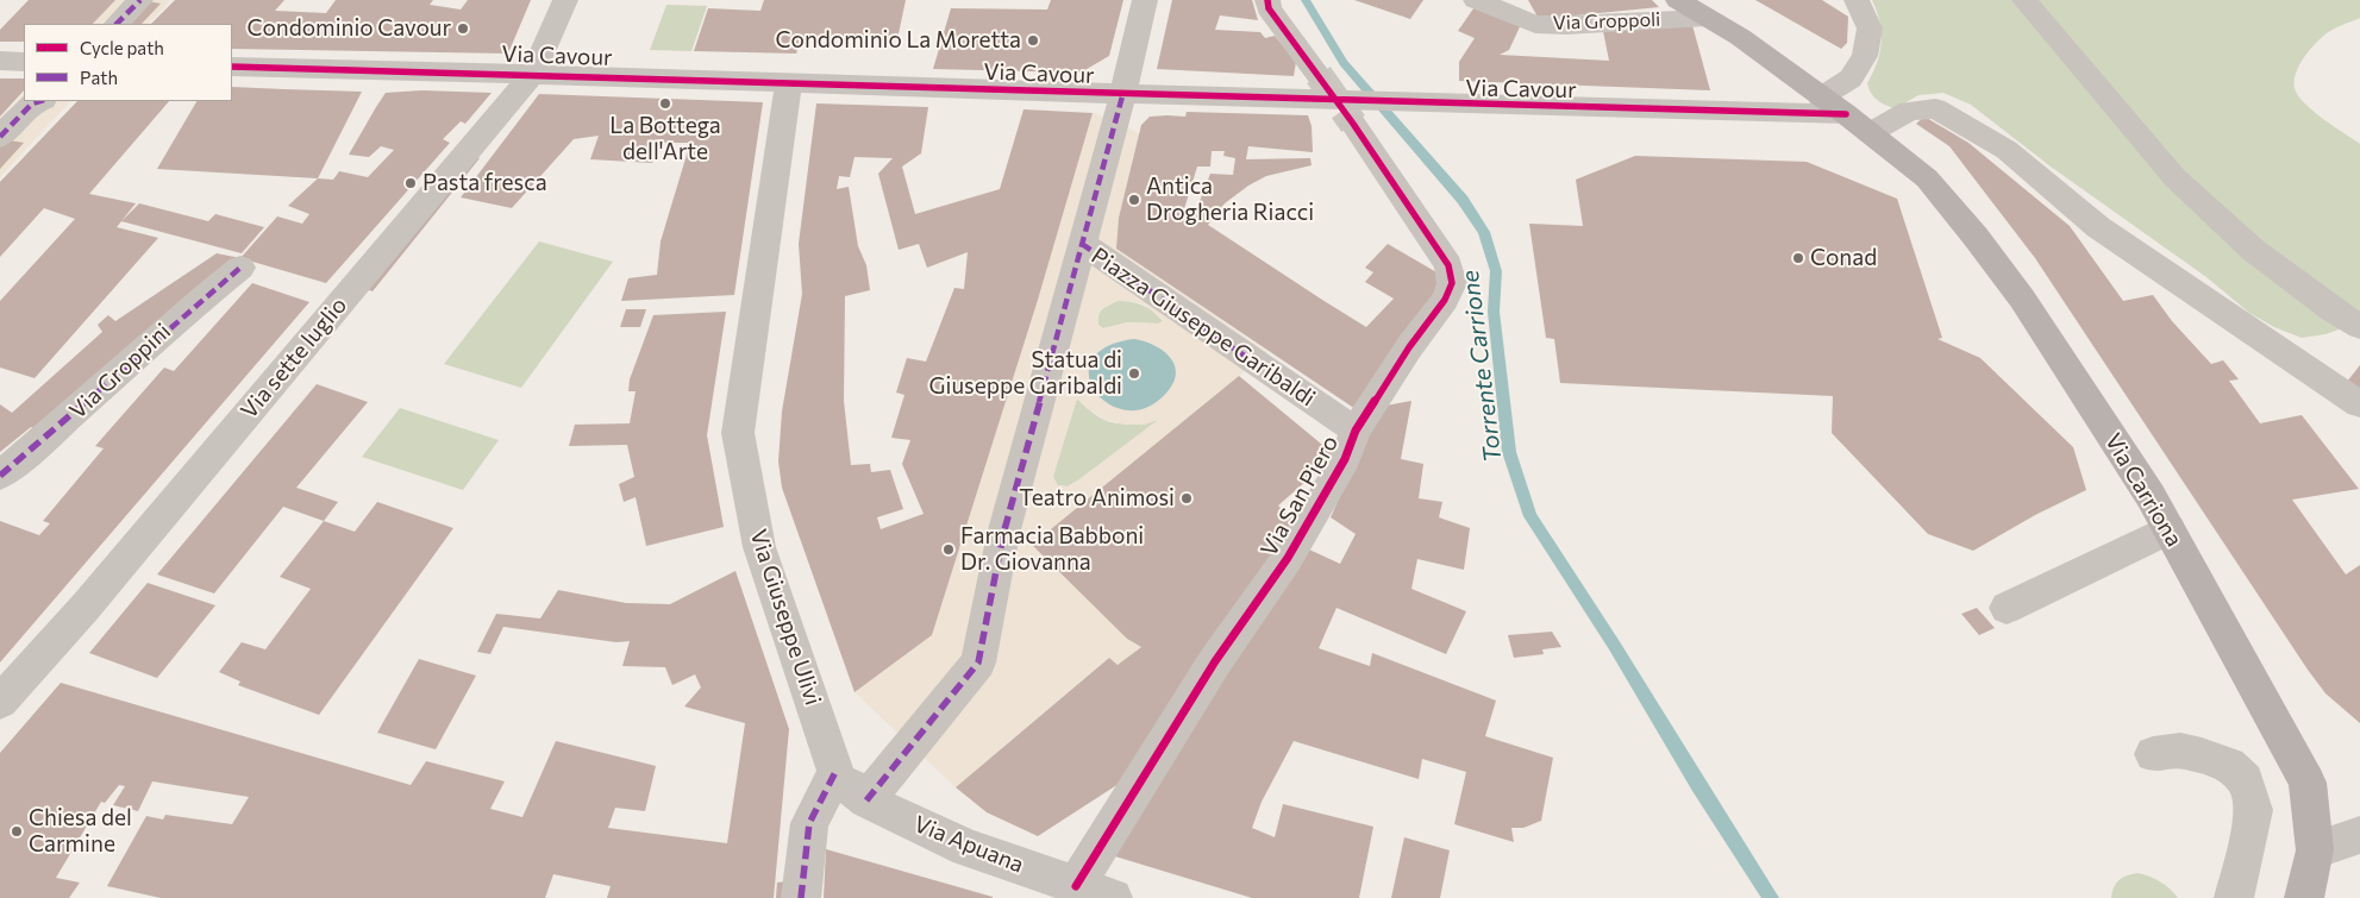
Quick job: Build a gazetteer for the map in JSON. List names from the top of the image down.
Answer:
{
  "streets": {
    "main road": ["Via Carriona"],
    "street": [
      "Via Groppoli",
      "Via Cavour",
      "Piazza Giuseppe Garibaldi",
      "Via sette luglio",
      "Via Groppini",
      "Via San Piero",
      "Via Giuseppe Ulivi",
      "Via Apuana"
    ]
  },
  "crossings": [
    ["Via Groppoli", "Via Carriona"],
    ["Via Cavour", "Via sette luglio"],
    ["Via Cavour", "Via Carriona"],
    ["Via Cavour", "Via Giuseppe Ulivi"],
    ["Piazza Giuseppe Garibaldi", "Via San Piero"],
    ["Via San Piero", "Via Apuana"],
    ["Via Giuseppe Ulivi", "Via Apuana"]
  ],
  "water": ["Torrente Carrione"],
  "places": [
    "Condominio Cavour",
    "Condominio La Moretta",
    "La Bottega dell'Arte",
    "Pasta fresca",
    "Antica Drogheria Riacci",
    "Conad",
    "Statua di Giuseppe Garibaldi",
    "Teatro Animosi",
    "Farmacia Babboni Dr. Giovanna",
    "Chiesa del Carmine"
  ],
  "legend": ["Cycle path", "Path"]
}
